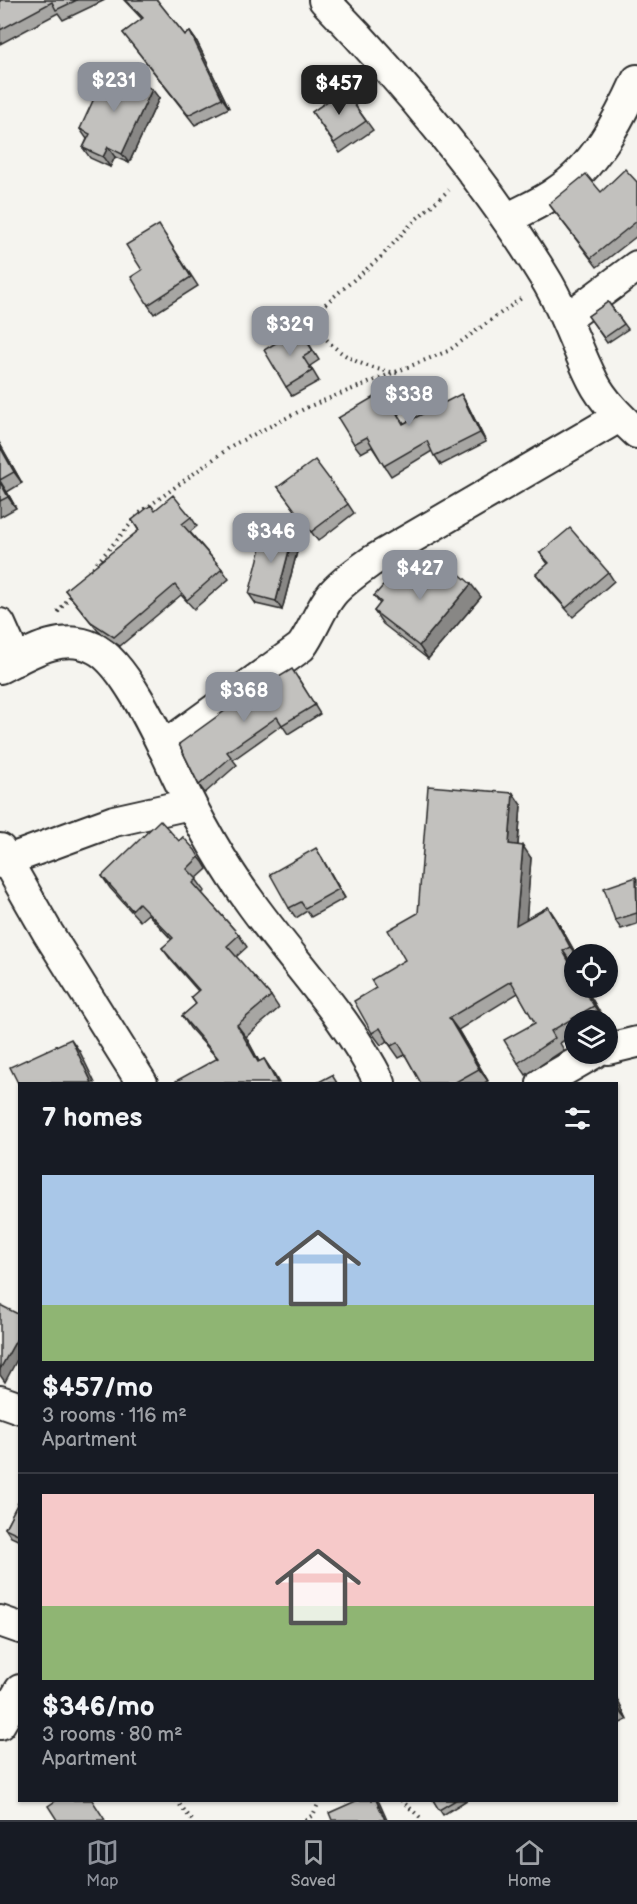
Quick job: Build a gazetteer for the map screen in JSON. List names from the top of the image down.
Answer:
{
  "page": {
    "price": [
      "$231",
      "$457",
      "$329",
      "$338",
      "$346",
      "$427",
      "$368"
    ],
    "heading": "7 homes",
    "list": [
      {
        "name": "$457/mo",
        "note": "3 rooms · 116 m² · Apartment"
      },
      {
        "name": "$346/mo",
        "note": "3 rooms · 80 m² · Apartment"
      }
    ],
    "tabs": ["Map", "Saved", "Home"]
  }
}
